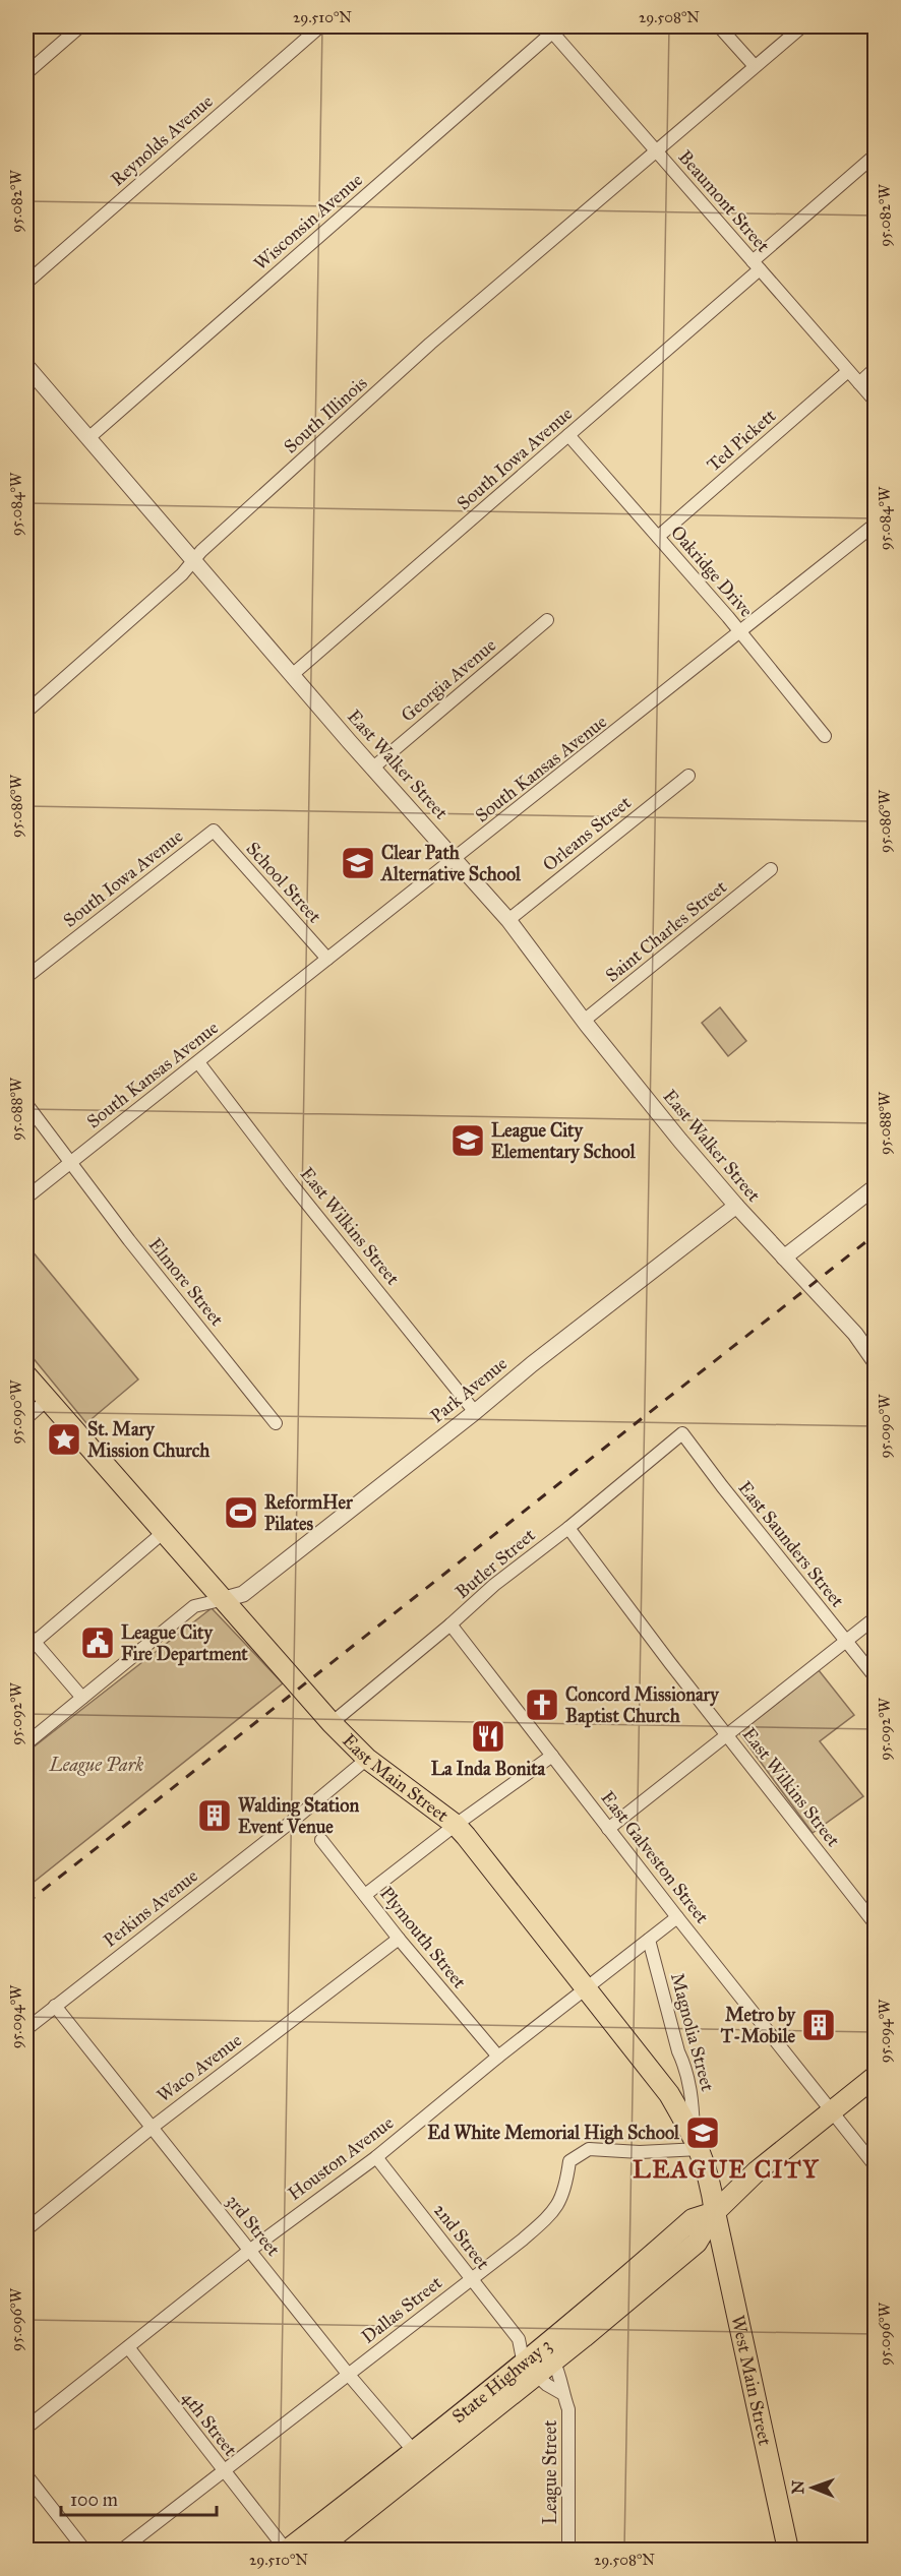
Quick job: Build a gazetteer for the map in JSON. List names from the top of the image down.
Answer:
{
  "streets": {
    "main road": ["East Main Street", "State Highway 3", "West Main Street"],
    "street": [
      "Reynolds Avenue",
      "Beaumont Street",
      "Wisconsin Avenue",
      "South Illinois",
      "Ted Pickett",
      "South Iowa Avenue",
      "Oakridge Drive",
      "Georgia Avenue",
      "East Walker Street",
      "South Kansas Avenue",
      "Orleans Street",
      "School Street",
      "Saint Charles Street",
      "East Wilkins Street",
      "Elmore Street",
      "Park Avenue",
      "East Saunders Street",
      "Butler Street",
      "East Galveston Street",
      "Perkins Avenue",
      "Plymouth Street",
      "Magnolia Street",
      "Waco Avenue",
      "Houston Avenue",
      "3rd Street",
      "2nd Street",
      "Dallas Street",
      "4th Street",
      "League Street"
    ]
  },
  "crossings": [
    ["Beaumont Street", "Wisconsin Avenue"],
    ["Beaumont Street", "South Illinois"],
    ["Beaumont Street", "Ted Pickett"],
    ["Beaumont Street", "South Iowa Avenue"],
    ["Wisconsin Avenue", "East Walker Street"],
    ["South Illinois", "East Walker Street"],
    ["Ted Pickett", "Oakridge Drive"],
    ["South Iowa Avenue", "Oakridge Drive"],
    ["South Iowa Avenue", "East Walker Street"],
    ["South Iowa Avenue", "School Street"],
    ["Oakridge Drive", "South Kansas Avenue"],
    ["Georgia Avenue", "East Walker Street"],
    ["East Walker Street", "South Kansas Avenue"],
    ["East Walker Street", "Orleans Street"],
    ["East Walker Street", "Saint Charles Street"],
    ["East Walker Street", "Park Avenue"],
    ["South Kansas Avenue", "School Street"],
    ["South Kansas Avenue", "East Wilkins Street"],
    ["South Kansas Avenue", "Elmore Street"],
    ["East Wilkins Street", "Park Avenue"],
    ["East Wilkins Street", "Butler Street"],
    ["Park Avenue", "East Main Street"],
    ["East Saunders Street", "Butler Street"],
    ["Butler Street", "East Main Street"],
    ["Butler Street", "East Galveston Street"],
    ["East Main Street", "Perkins Avenue"],
    ["East Main Street", "Magnolia Street"],
    ["East Main Street", "Houston Avenue"],
    ["East Main Street", "Dallas Street"],
    ["East Main Street", "State Highway 3"],
    ["East Main Street", "West Main Street"],
    ["East Galveston Street", "Houston Avenue"],
    ["East Galveston Street", "State Highway 3"],
    ["Perkins Avenue", "3rd Street"],
    ["Plymouth Street", "Waco Avenue"],
    ["Plymouth Street", "Houston Avenue"],
    ["Magnolia Street", "Houston Avenue"],
    ["Magnolia Street", "Dallas Street"],
    ["Waco Avenue", "3rd Street"],
    ["Houston Avenue", "3rd Street"],
    ["Houston Avenue", "2nd Street"],
    ["Houston Avenue", "4th Street"],
    ["3rd Street", "Dallas Street"],
    ["3rd Street", "State Highway 3"],
    ["2nd Street", "Dallas Street"],
    ["2nd Street", "State Highway 3"],
    ["2nd Street", "League Street"],
    ["Dallas Street", "4th Street"],
    ["State Highway 3", "West Main Street"],
    ["State Highway 3", "4th Street"],
    ["State Highway 3", "League Street"]
  ],
  "districts": ["LEAGUE CITY"],
  "parks": ["League Park"],
  "places": {
    "school or university": ["Clear Path Alternative School", "League City Elementary School", "Ed White Memorial High School"],
    "place": ["St. Mary Mission Church"],
    "sports": ["ReformHer Pilates"],
    "public building": ["League City Fire Department"],
    "church": ["Concord Missionary Baptist Church"],
    "restaurant": ["La Inda Bonita"],
    "building": ["Walding Station Event Venue", "Metro by T-Mobile"]
  },
  "scale_bar": "100 m",
  "north": "left",
  "coordinates": [
    "29.510°N",
    "29.508°N",
    "95.082°W",
    "95.084°W",
    "95.086°W",
    "95.088°W",
    "95.090°W",
    "95.092°W",
    "95.094°W",
    "95.096°W"
  ]
}
